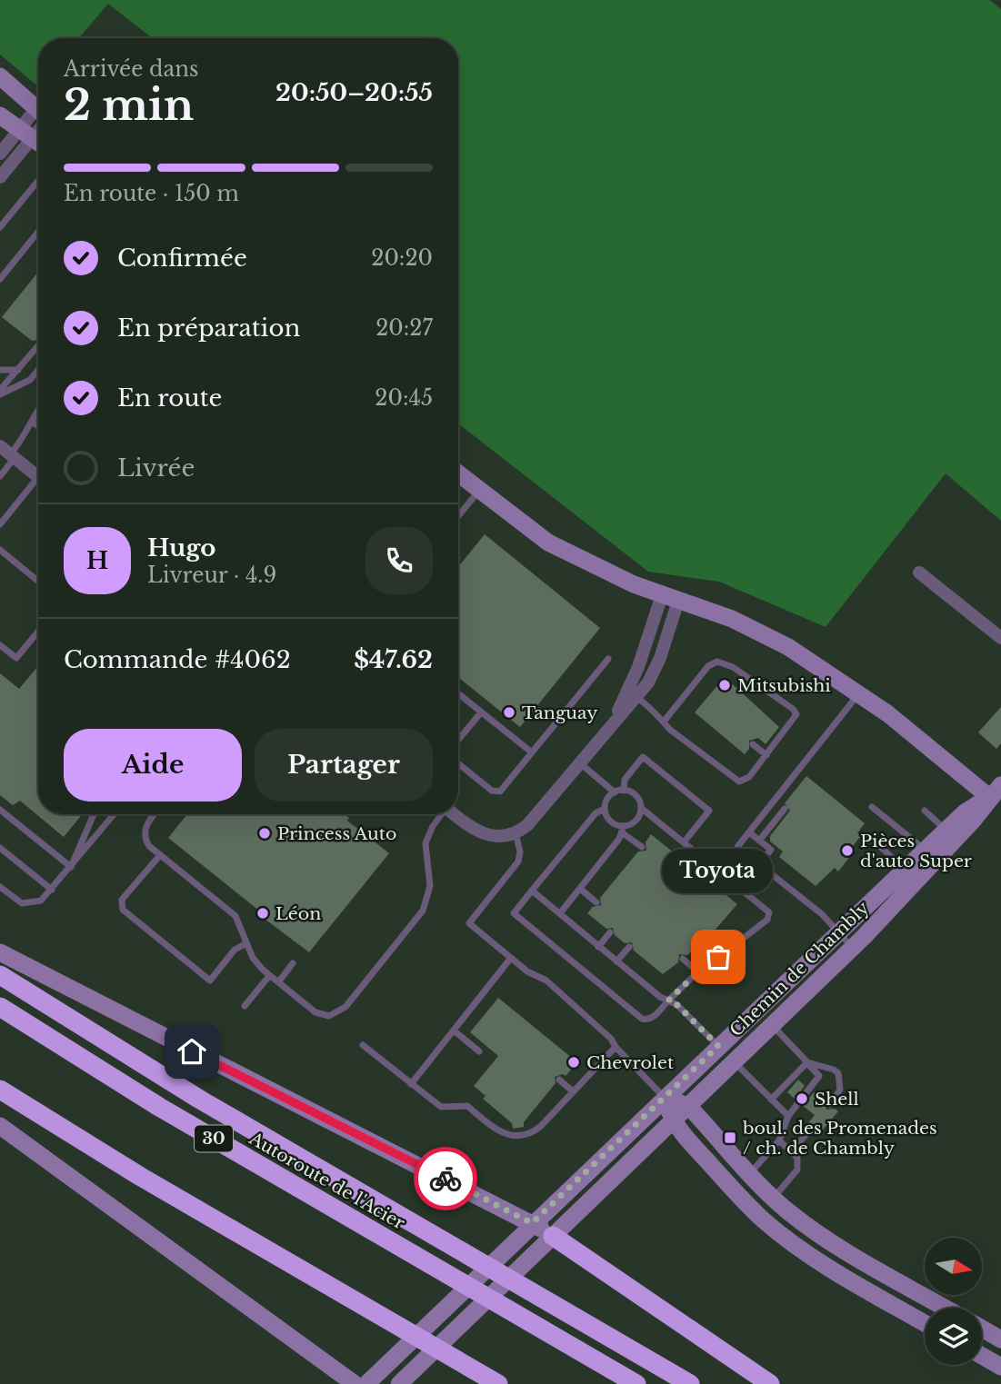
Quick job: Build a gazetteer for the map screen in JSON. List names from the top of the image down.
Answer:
{
  "streets": {
    "highway": ["30", "Autoroute de l'Acier"],
    "street": ["Chemin de Chambly"]
  },
  "places": {
    "other": [
      "Mitsubishi",
      "Tanguay",
      "Princess Auto",
      "Pièces d'auto Super",
      "Léon",
      "Toyota",
      "Chevrolet",
      "Shell"
    ],
    "transit": ["boul. des Promenades / ch. de Chambly"]
  },
  "north": "right",
  "page": {
    "heading": ["2 min", "Arrivée dans", "20:50–20:55"],
    "panel": [
      "Hugo",
      "Livreur · 4.9",
      "Commande #4062",
      "$47.62"
    ],
    "bar": "En route · 150 m",
    "list": [
      ["Confirmée", "20:20"],
      ["En préparation", "20:27"],
      ["En route", "20:45"],
      "Livrée"
    ],
    "round": "H",
    "buttons": ["Aide", "Partager"],
    "bubble": "Toyota"
  }
}
